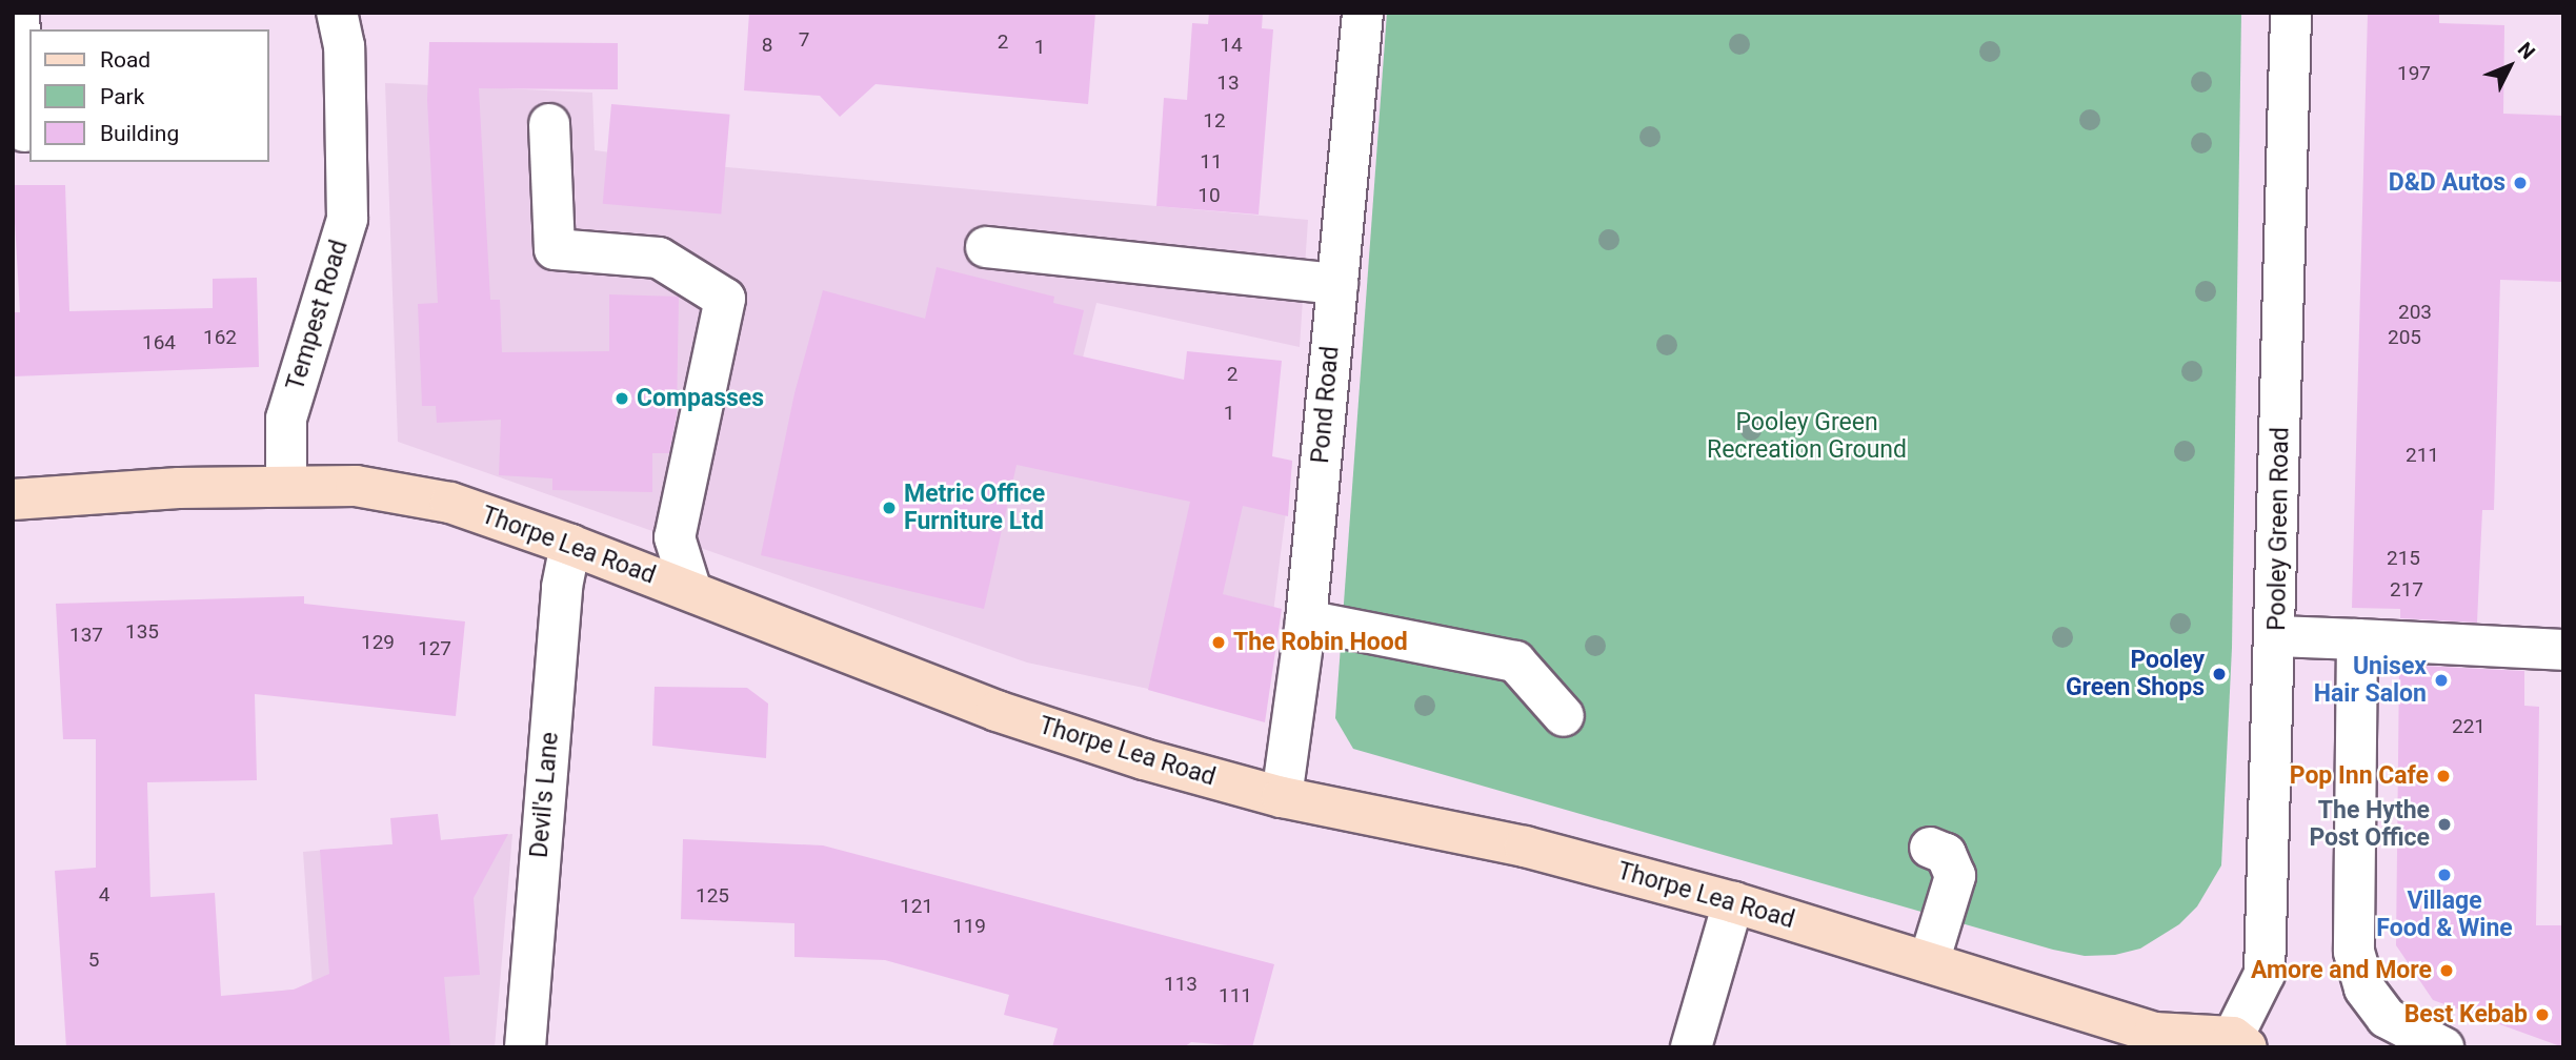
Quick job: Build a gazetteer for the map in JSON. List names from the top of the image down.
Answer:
{
  "streets": {
    "main road": ["Thorpe Lea Road"],
    "street": [
      "Tempest Road",
      "Pond Road",
      "Pooley Green Road",
      "Devil's Lane"
    ]
  },
  "crossings": [
    ["Tempest Road", "Thorpe Lea Road"],
    ["Pond Road", "Thorpe Lea Road"],
    ["Pooley Green Road", "Thorpe Lea Road"],
    ["Thorpe Lea Road", "Devil's Lane"]
  ],
  "parks": ["Pooley Green Recreation Ground"],
  "places": [
    "D&D Autos",
    "Compasses",
    "Metric Office Furniture Ltd",
    "The Robin Hood",
    "Pooley Green Shops",
    "Unisex Hair Salon",
    "Pop Inn Cafe",
    "The Hythe Post Office",
    "Village Food & Wine",
    "Amore and More",
    "Best Kebab"
  ],
  "house_numbers": [
    "7",
    "2",
    "8",
    "14",
    "1",
    "197",
    "13",
    "12",
    "11",
    "10",
    "203",
    "162",
    "205",
    "164",
    "2",
    "1",
    "211",
    "215",
    "217",
    "135",
    "137",
    "129",
    "127",
    "221",
    "4",
    "125",
    "121",
    "119",
    "5",
    "113",
    "111"
  ],
  "legend": ["Road", "Park", "Building"],
  "north": "top right"
}
